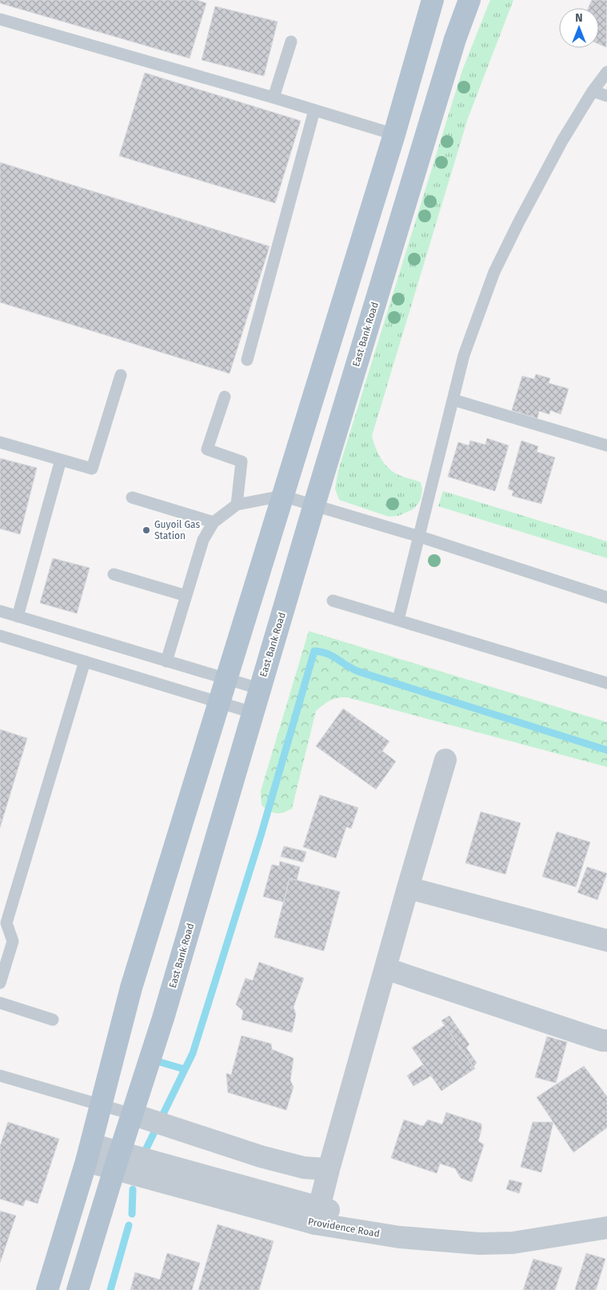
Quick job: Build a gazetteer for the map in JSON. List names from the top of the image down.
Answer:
{
  "streets": {
    "main road": ["East Bank Road"],
    "street": ["Providence Road"]
  },
  "crossings": [
    ["East Bank Road", "Providence Road"]
  ],
  "places": ["Guyoil Gas Station"],
  "north": "top"
}
